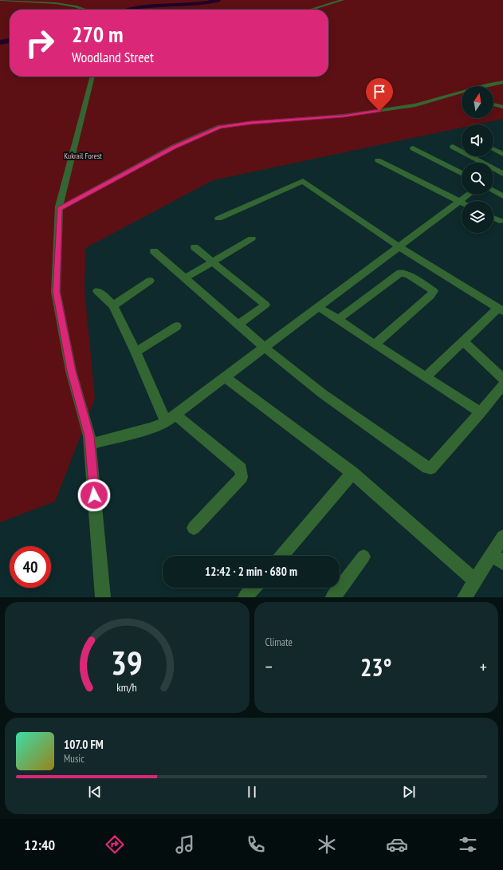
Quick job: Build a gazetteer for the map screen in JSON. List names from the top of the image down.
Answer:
{
  "parks": ["Kukrail Forest"],
  "north": "top",
  "page": {
    "turn": ["270 m", "Woodland Street"],
    "limit": "40",
    "trip": "12:42 · 2 min · 680 m",
    "tile": "Climate",
    "heat": ["−", "23°", "+"],
    "song": ["107.0 FM", "Music"],
    "tabs": "12:40",
    "gauge": ["39", "km/h"]
  }
}
